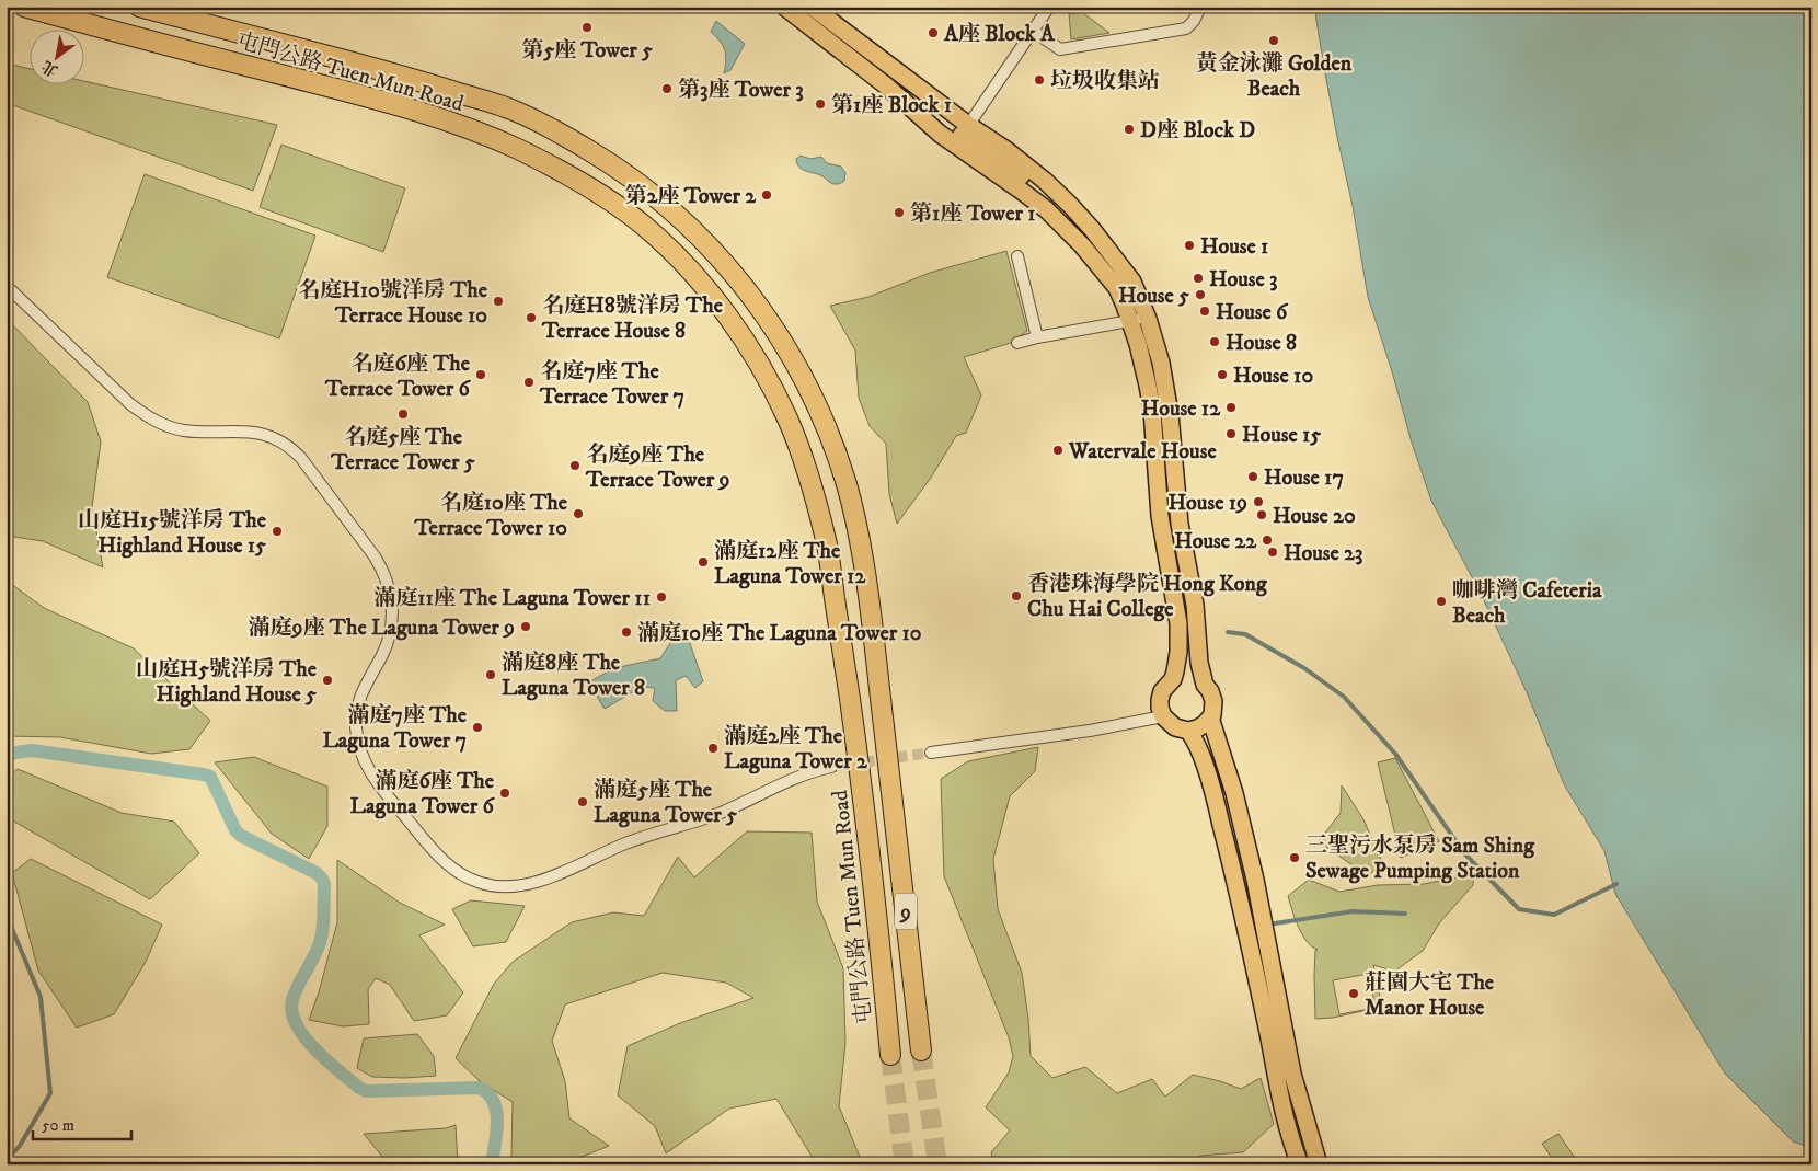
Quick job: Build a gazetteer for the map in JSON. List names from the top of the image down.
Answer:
{
  "streets": {
    "highway": ["屯門公路 Tuen Mun Road", "9"]
  },
  "places": [
    "第5座 Tower 5",
    "A座 Block A",
    "黃金泳灘 Golden Beach",
    "垃圾收集站",
    "第3座 Tower 3",
    "第1座 Block 1",
    "D座 Block D",
    "第2座 Tower 2",
    "第1座 Tower 1",
    "House 1",
    "House 3",
    "House 5",
    "名庭H10號洋房 The Terrace House 10",
    "House 6",
    "名庭H8號洋房 The Terrace House 8",
    "House 8",
    "名庭6座 The Terrace Tower 6",
    "House 10",
    "名庭7座 The Terrace Tower 7",
    "House 12",
    "名庭5座 The Terrace Tower 5",
    "House 15",
    "Watervale House",
    "名庭9座 The Terrace Tower 9",
    "House 17",
    "House 19",
    "名庭10座 The Terrace Tower 10",
    "House 20",
    "山庭H15號洋房 The Highland House 15",
    "House 22",
    "House 23",
    "滿庭12座 The Laguna Tower 12",
    "香港珠海學院 Hong Kong Chu Hai College",
    "滿庭11座 The Laguna Tower 11",
    "咖啡灣 Cafeteria Beach",
    "滿庭9座 The Laguna Tower 9",
    "滿庭10座 The Laguna Tower 10",
    "滿庭8座 The Laguna Tower 8",
    "山庭H5號洋房 The Highland House 5",
    "滿庭7座 The Laguna Tower 7",
    "滿庭2座 The Laguna Tower 2",
    "滿庭6座 The Laguna Tower 6",
    "滿庭5座 The Laguna Tower 5",
    "三聖污水泵房 Sam Shing Sewage Pumping Station",
    "莊園大宅 The Manor House"
  ],
  "scale_bar": "50 m",
  "north": "bottom left"
}
